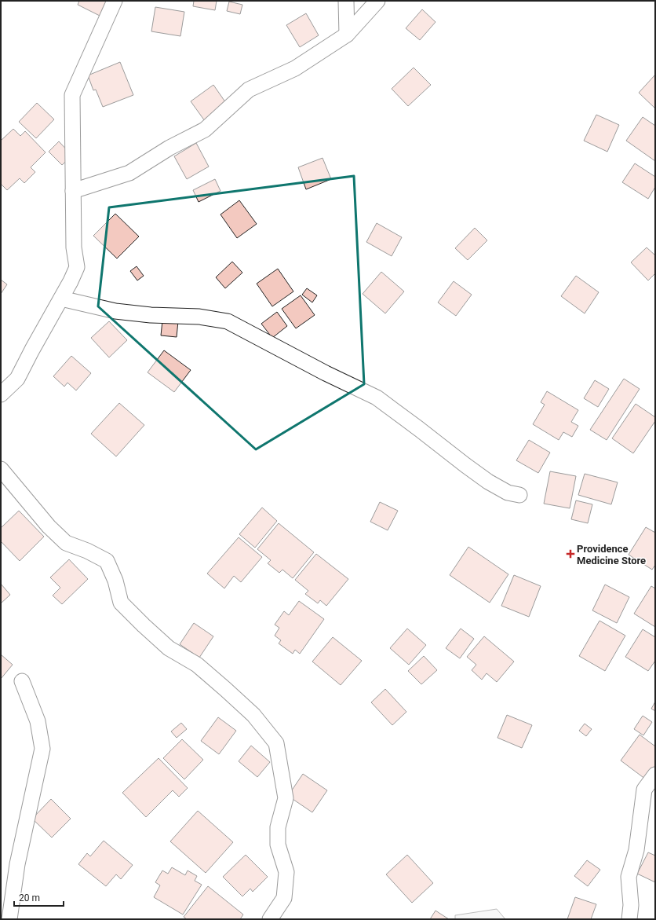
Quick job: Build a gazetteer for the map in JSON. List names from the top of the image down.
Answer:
{
  "places": {
    "health": ["Providence Medicine Store"]
  },
  "scale_bar": "20 m"
}
